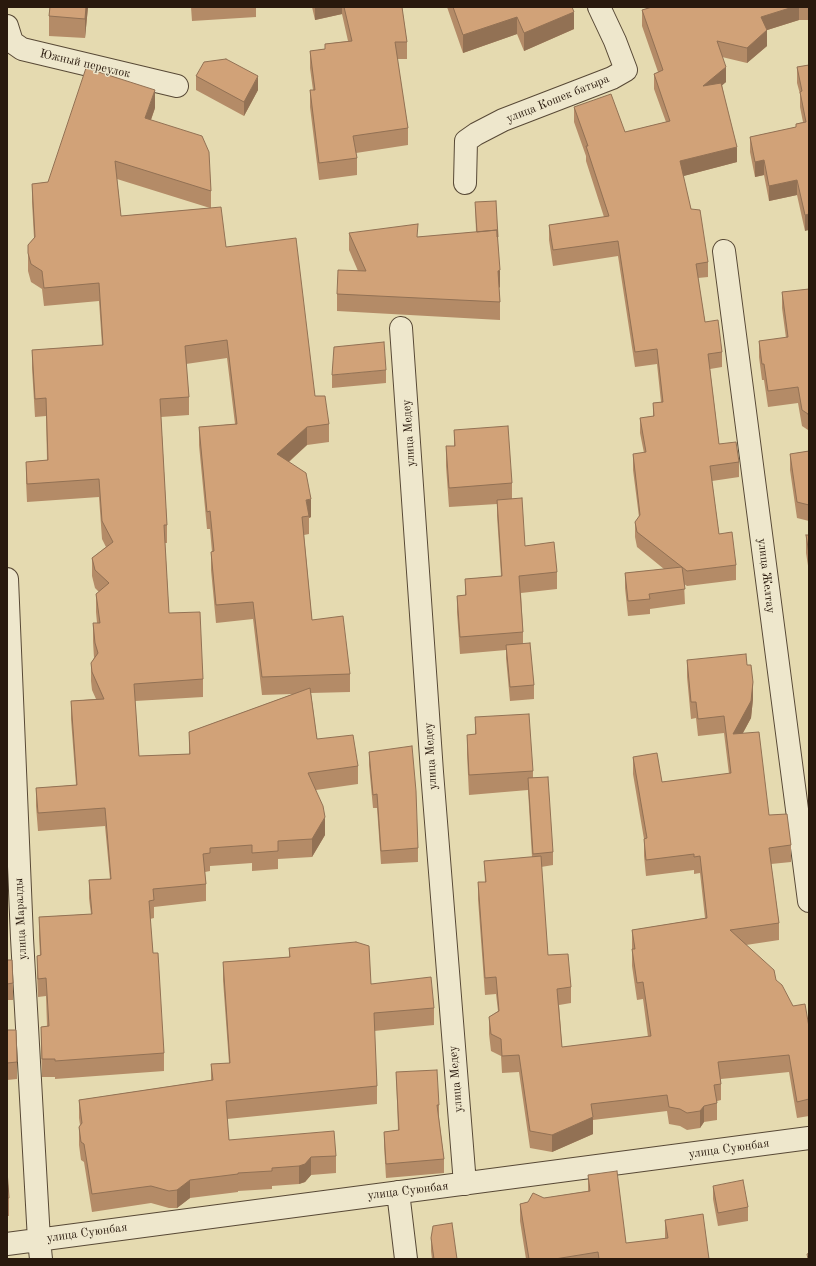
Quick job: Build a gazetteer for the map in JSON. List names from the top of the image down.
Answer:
{
  "streets": {
    "street": [
      "Южный переулок",
      "улица Кошек батыра",
      "улица Медеу",
      "улица Желтау",
      "улица Маралды",
      "улица Суюнбая"
    ]
  },
  "crossings": [
    ["улица Медеу", "улица Суюнбая"],
    ["улица Маралды", "улица Суюнбая"]
  ]
}
